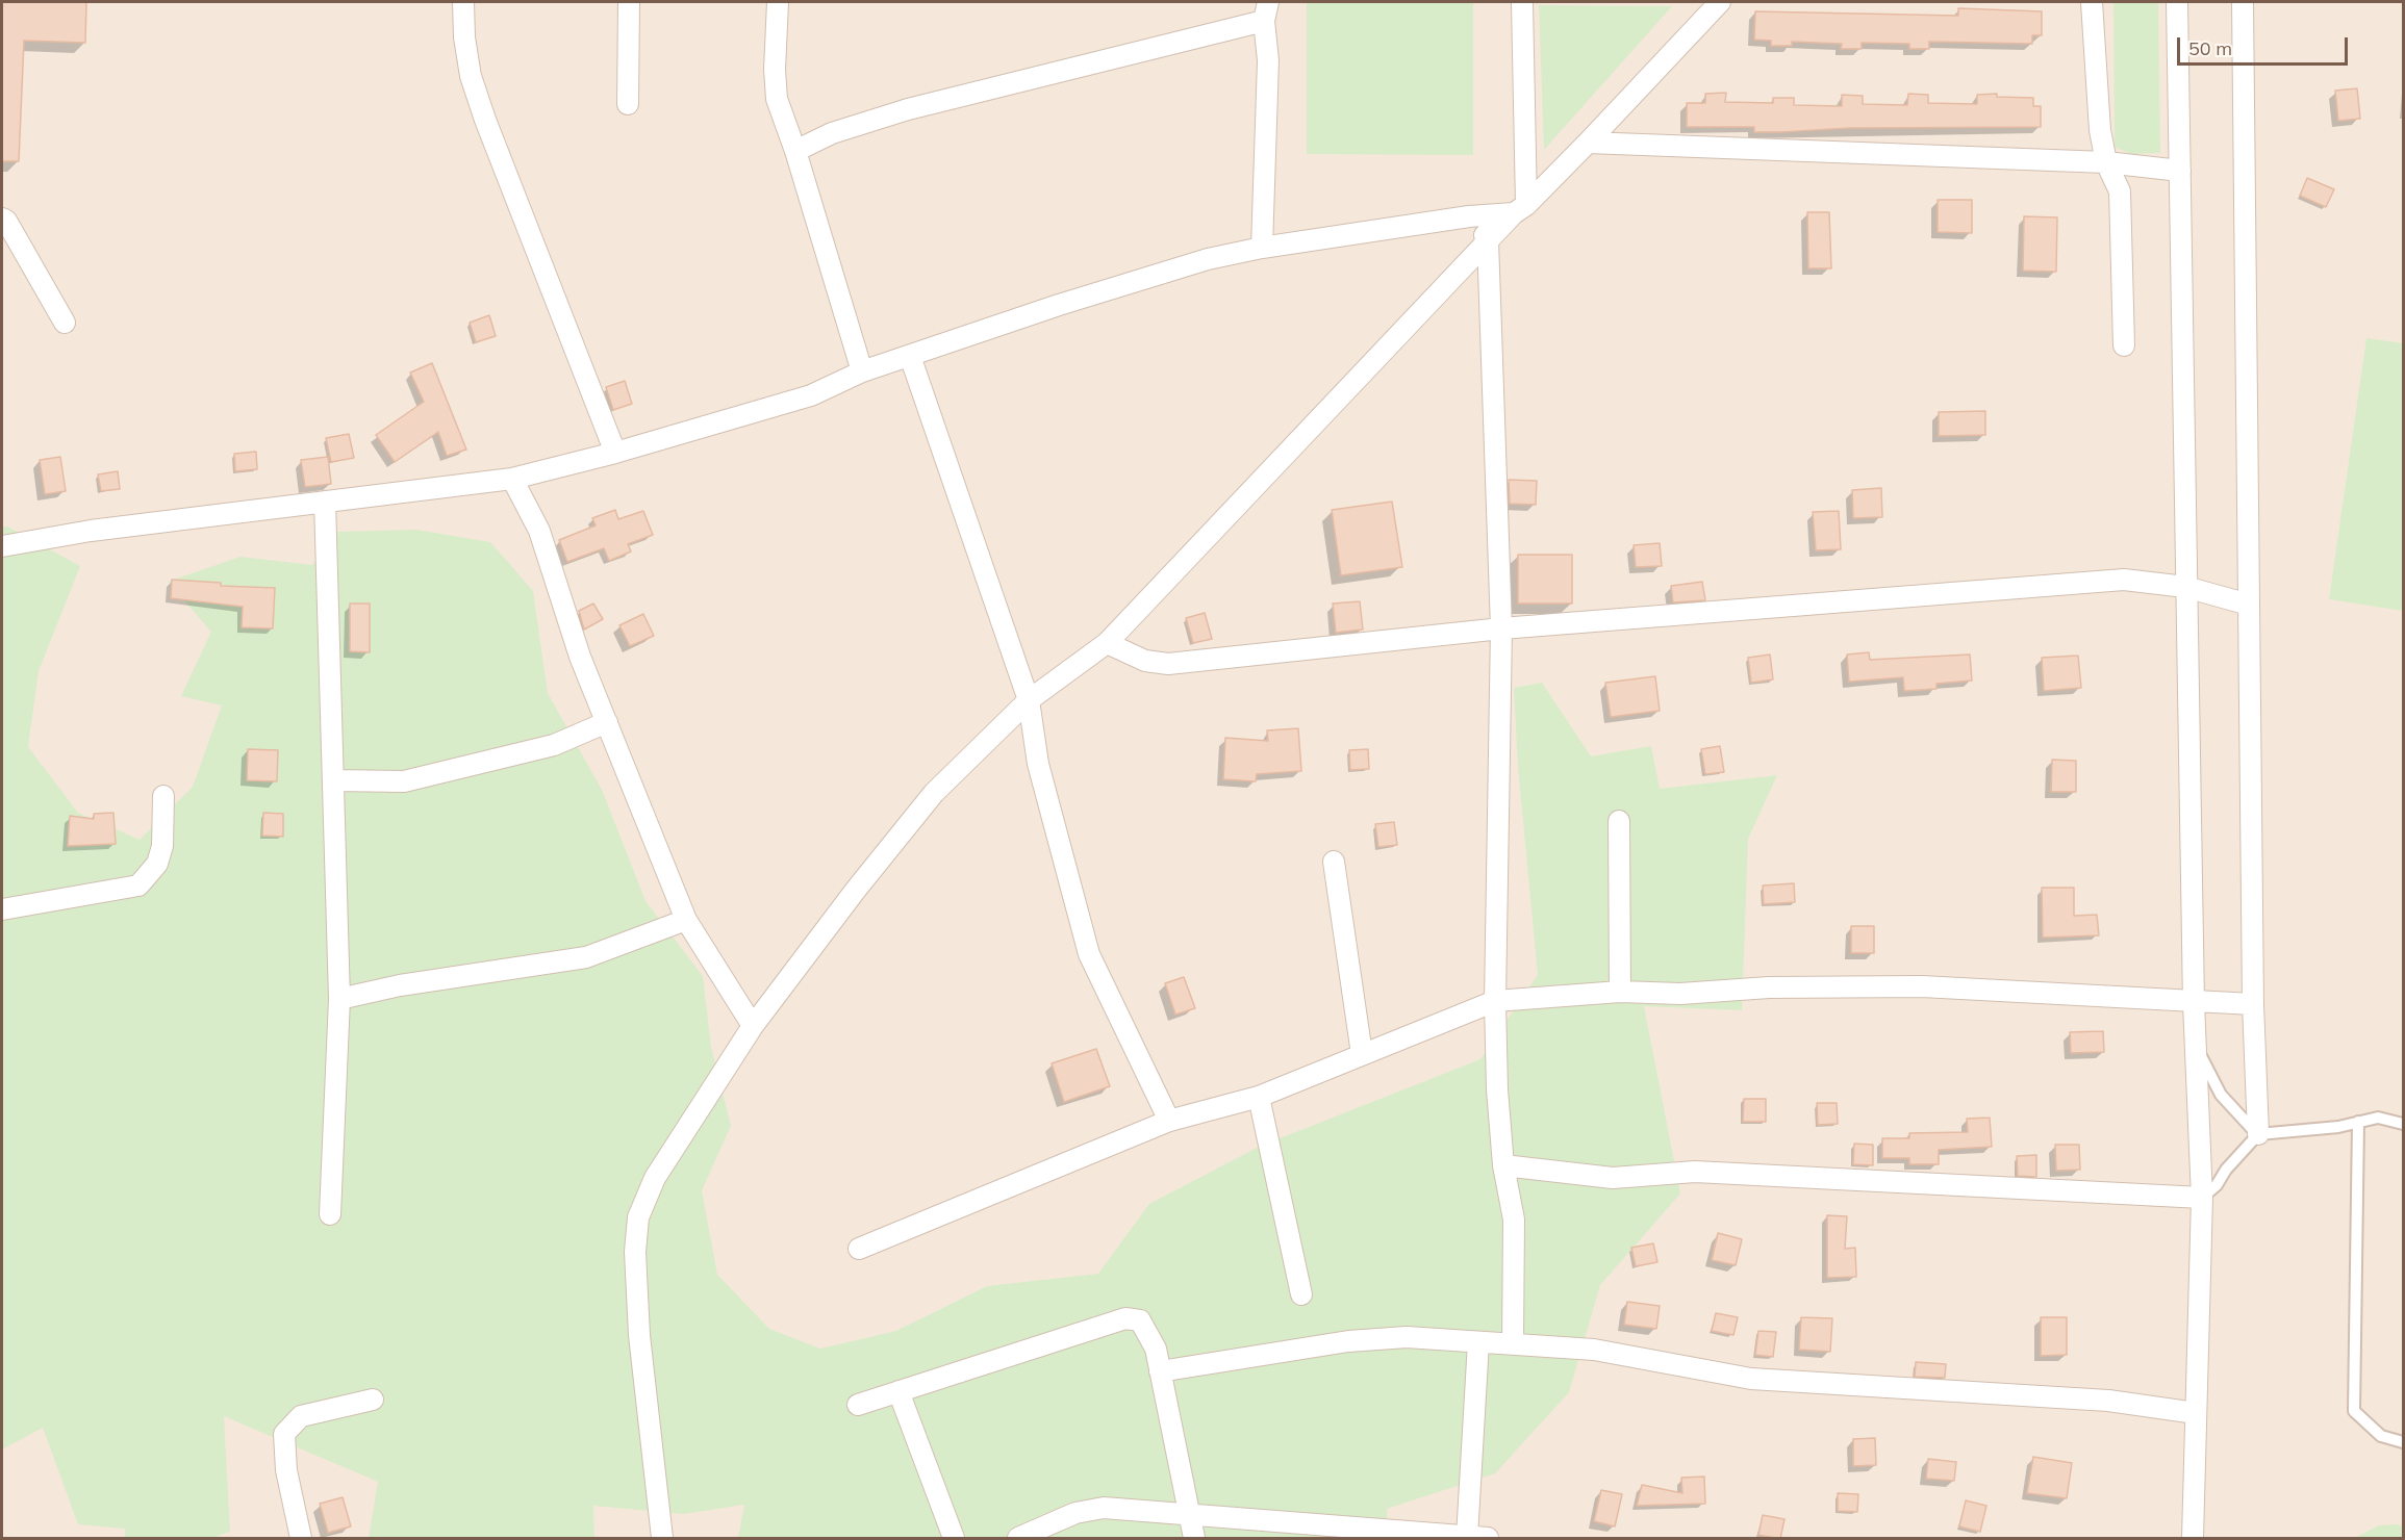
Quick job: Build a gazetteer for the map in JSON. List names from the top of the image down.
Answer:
{
  "scale_bar": "50 m"
}
